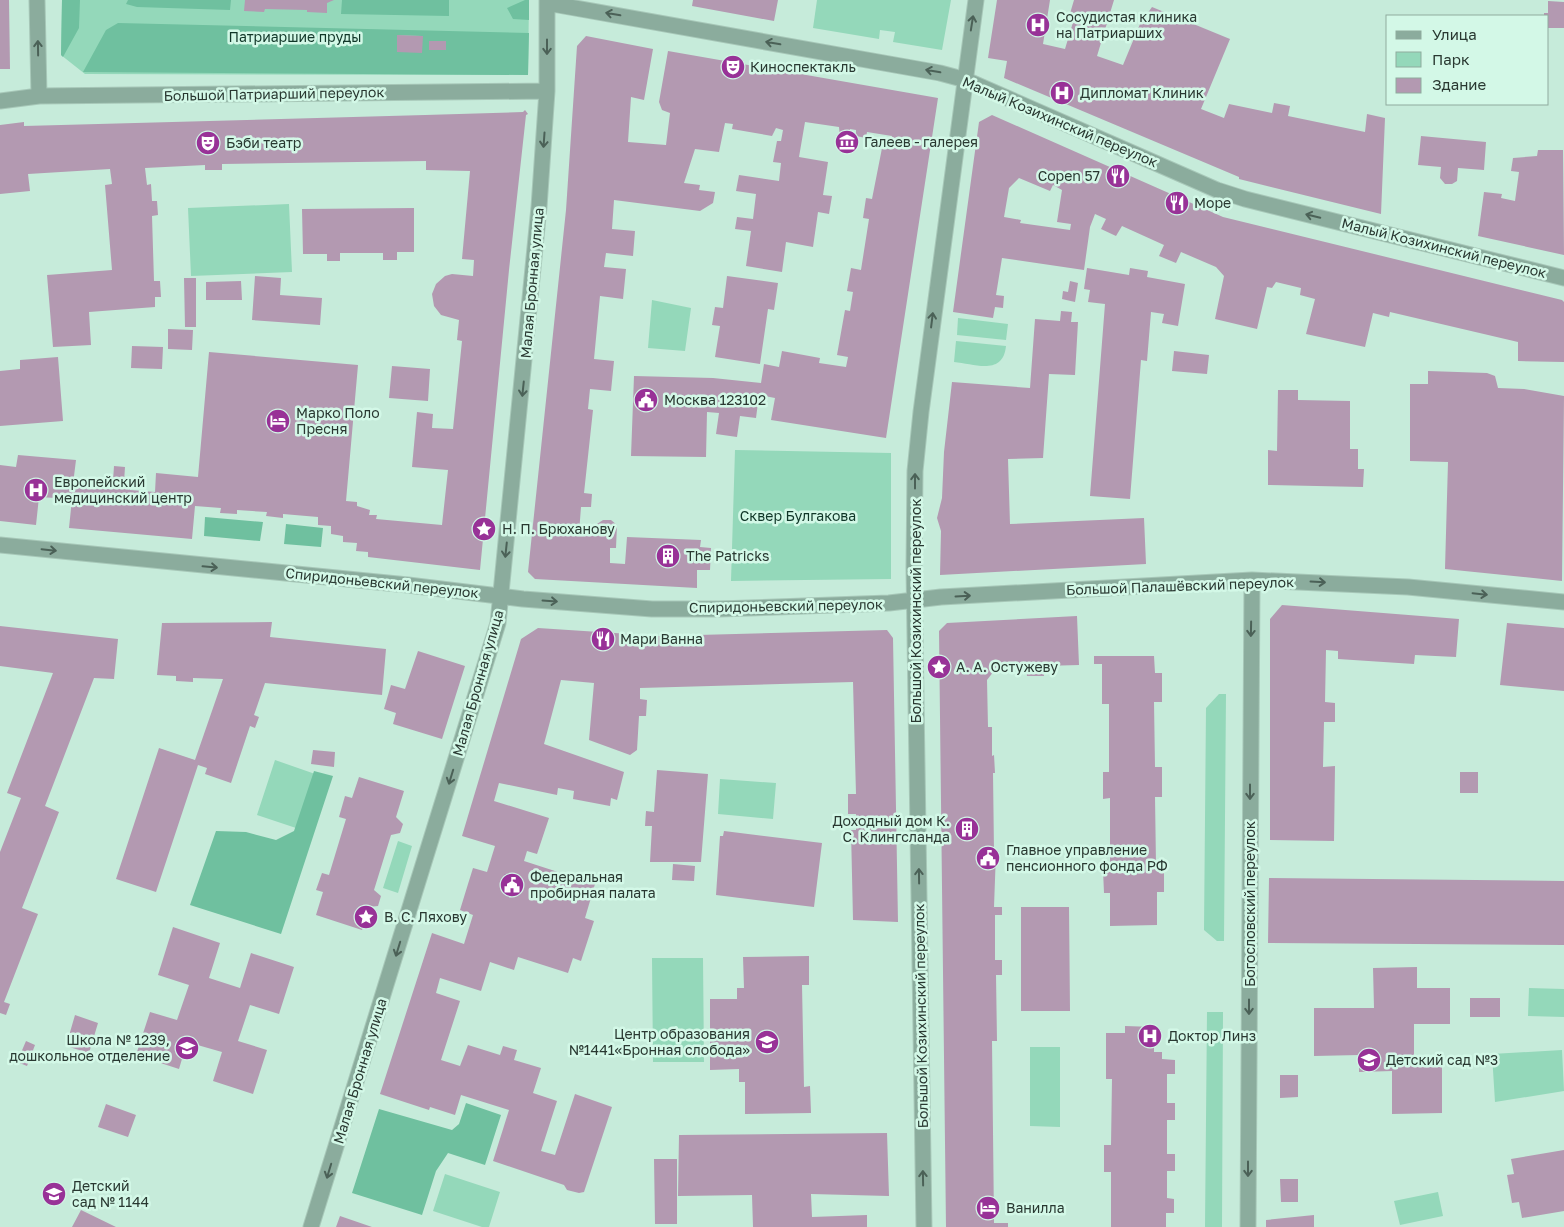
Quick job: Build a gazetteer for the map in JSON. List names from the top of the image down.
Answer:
{
  "streets": {
    "street": [
      "Большой Патриарший переулок",
      "Малый Козихинский переулок",
      "Малая Бронная улица",
      "Спиридоньевский переулок",
      "Большой Палашёвский переулок",
      "Большой Козихинский переулок",
      "Богословский переулок"
    ]
  },
  "crossings": [
    ["Большой Патриарший переулок", "Малая Бронная улица"],
    ["Малый Козихинский переулок", "Малая Бронная улица"],
    ["Малый Козихинский переулок", "Большой Козихинский переулок"],
    ["Малая Бронная улица", "Спиридоньевский переулок"],
    ["Спиридоньевский переулок", "Большой Палашёвский переулок"],
    ["Спиридоньевский переулок", "Большой Козихинский переулок"],
    ["Большой Палашёвский переулок", "Большой Козихинский переулок"],
    ["Большой Палашёвский переулок", "Богословский переулок"]
  ],
  "one_way": [
    "Малый Козихинский переулок",
    "Малая Бронная улица",
    "Спиридоньевский переулок",
    "Большой Палашёвский переулок",
    "Большой Козихинский переулок",
    "Богословский переулок"
  ],
  "parks": ["Патриаршие пруды", "Сквер Булгакова"],
  "places": {
    "hospital": [
      "Сосудистая клиника на Патриарших",
      "Дипломат Клиник",
      "Европейский медицинский центр",
      "Доктор Линз"
    ],
    "theatre": ["Киноспектакль", "Бэби театр"],
    "museum": ["Галеев - галерея"],
    "restaurant": ["Copen 57", "Море", "Мари Ванна"],
    "public building": ["Москва 123102", "Главное управление пенсионного фонда РФ", "Федеральная пробирная палата"],
    "hotel": ["Марко Поло Пресня", "Ванилла"],
    "place": ["Н. П. Брюханову", "А. А. Остужеву", "В. С. Ляхову"],
    "building": ["The Patricks", "Доходный дом К. С. Клингсланда"],
    "school or university": [
      "Центр образования №1441«Бронная слобода»",
      "Школа № 1239, дошкольное отделение",
      "Детский сад №3",
      "Детский сад № 1144"
    ]
  },
  "legend": ["Улица", "Парк", "Здание"]
}
